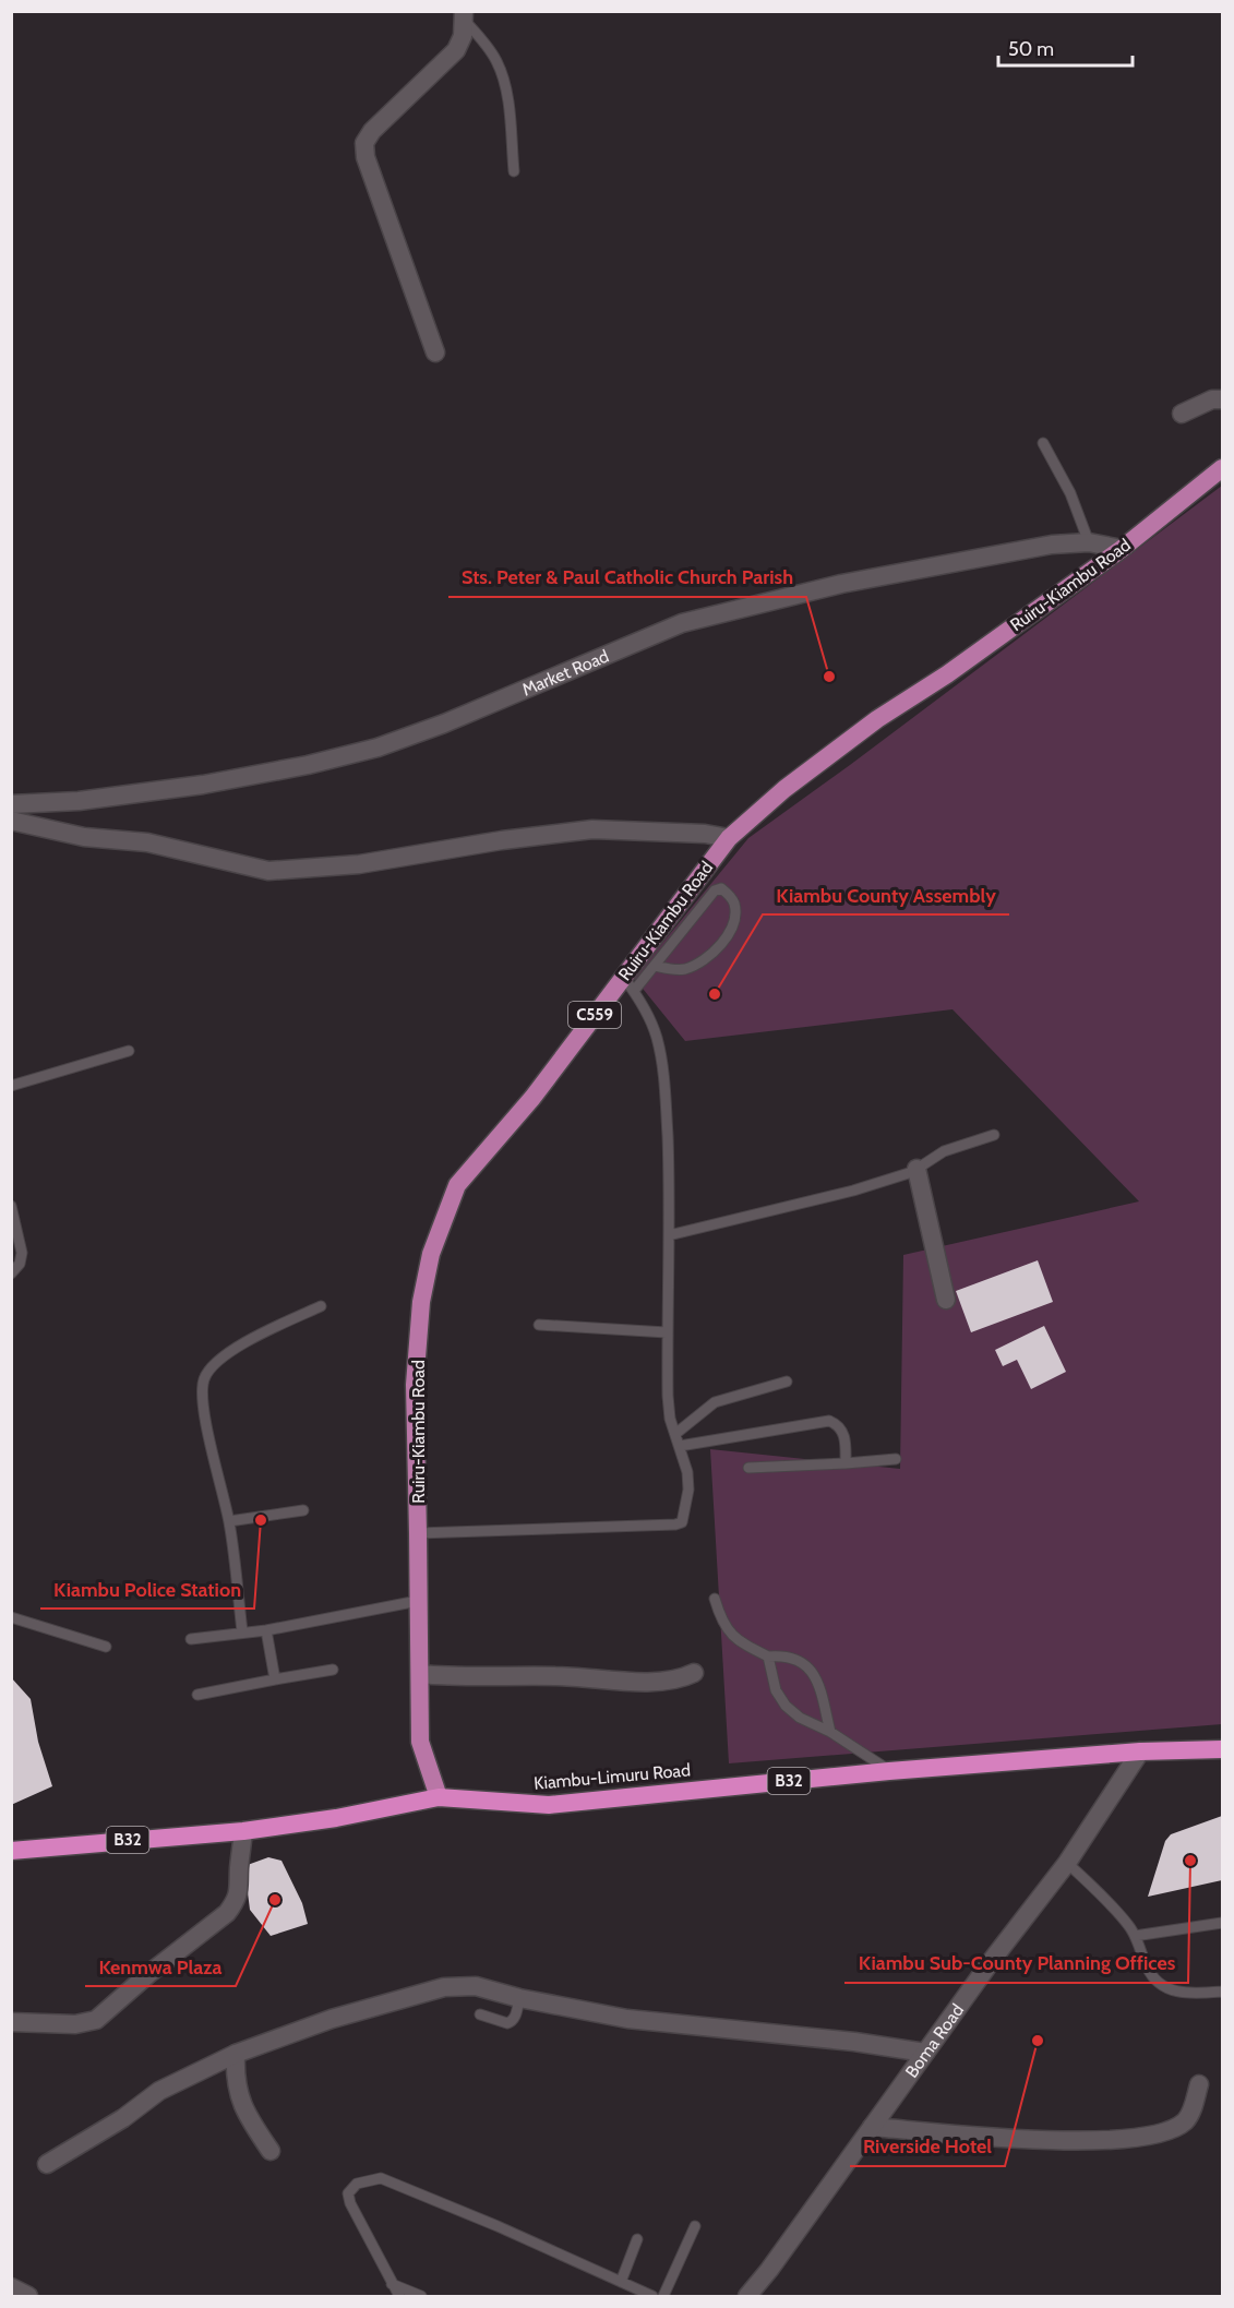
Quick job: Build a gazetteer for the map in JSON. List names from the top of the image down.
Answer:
{
  "streets": {
    "highway": ["Kiambu-Limuru Road", "B32"],
    "main road": ["Ruiru-Kiambu Road", "C559"],
    "street": ["Market Road", "Boma Road"]
  },
  "crossings": [
    ["Ruiru-Kiambu Road", "Market Road"],
    ["Ruiru-Kiambu Road", "Kiambu-Limuru Road"],
    ["Kiambu-Limuru Road", "B32"],
    ["Kiambu-Limuru Road", "Boma Road"],
    ["B32", "Boma Road"]
  ],
  "places": [
    "Sts. Peter & Paul Catholic Church Parish",
    "Kiambu County Assembly",
    "Kiambu Police Station",
    "Kiambu Sub-County Planning Offices",
    "Kenmwa Plaza",
    "Riverside Hotel"
  ],
  "scale_bar": "50 m"
}
